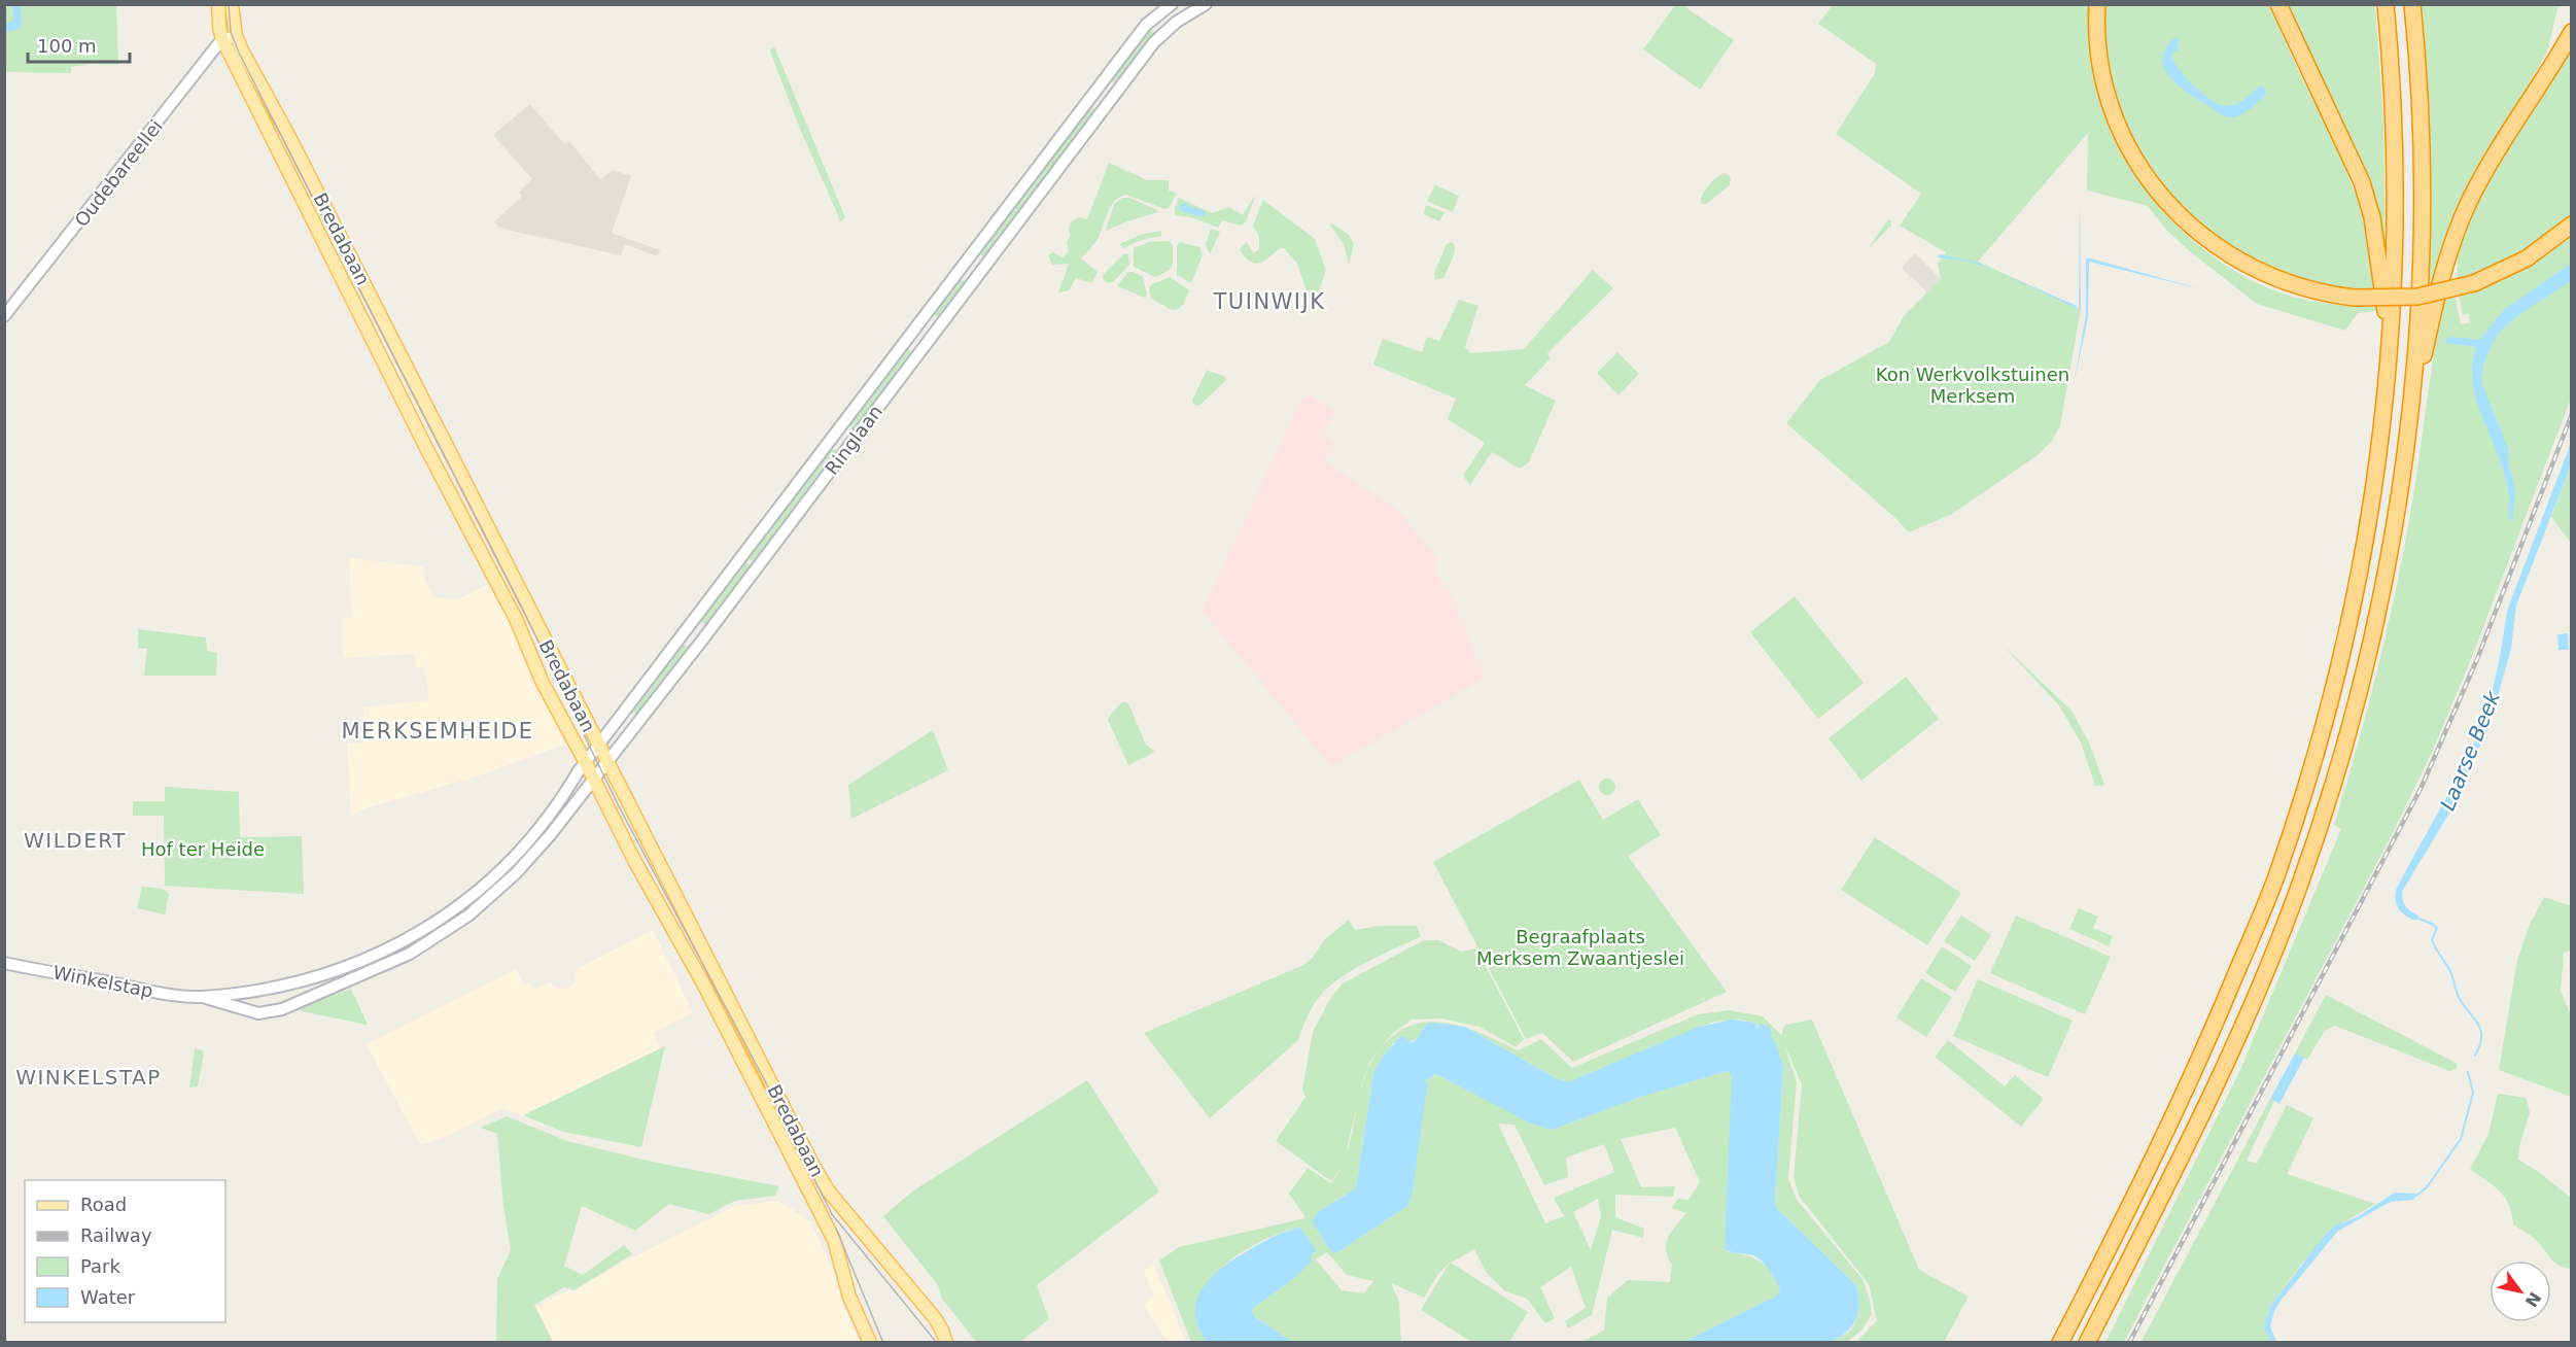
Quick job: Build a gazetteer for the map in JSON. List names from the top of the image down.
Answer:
{
  "streets": {
    "main road": ["Bredabaan"],
    "street": ["Oudebareellei", "Ringlaan", "Winkelstap"]
  },
  "crossings": [
    ["Oudebareellei", "Bredabaan"],
    ["Bredabaan", "Ringlaan"],
    ["Bredabaan", "Winkelstap"],
    ["Ringlaan", "Winkelstap"]
  ],
  "districts": [
    "TUINWIJK",
    "MERKSEMHEIDE",
    "WILDERT",
    "WINKELSTAP"
  ],
  "water": ["Laarse Beek"],
  "parks": ["Kon Werkvolkstuinen Merksem", "Hof ter Heide", "Begraafplaats Merksem Zwaantjeslei"],
  "legend": [
    "Road",
    "Railway",
    "Park",
    "Water"
  ],
  "scale_bar": "100 m",
  "north": "bottom right"
}
